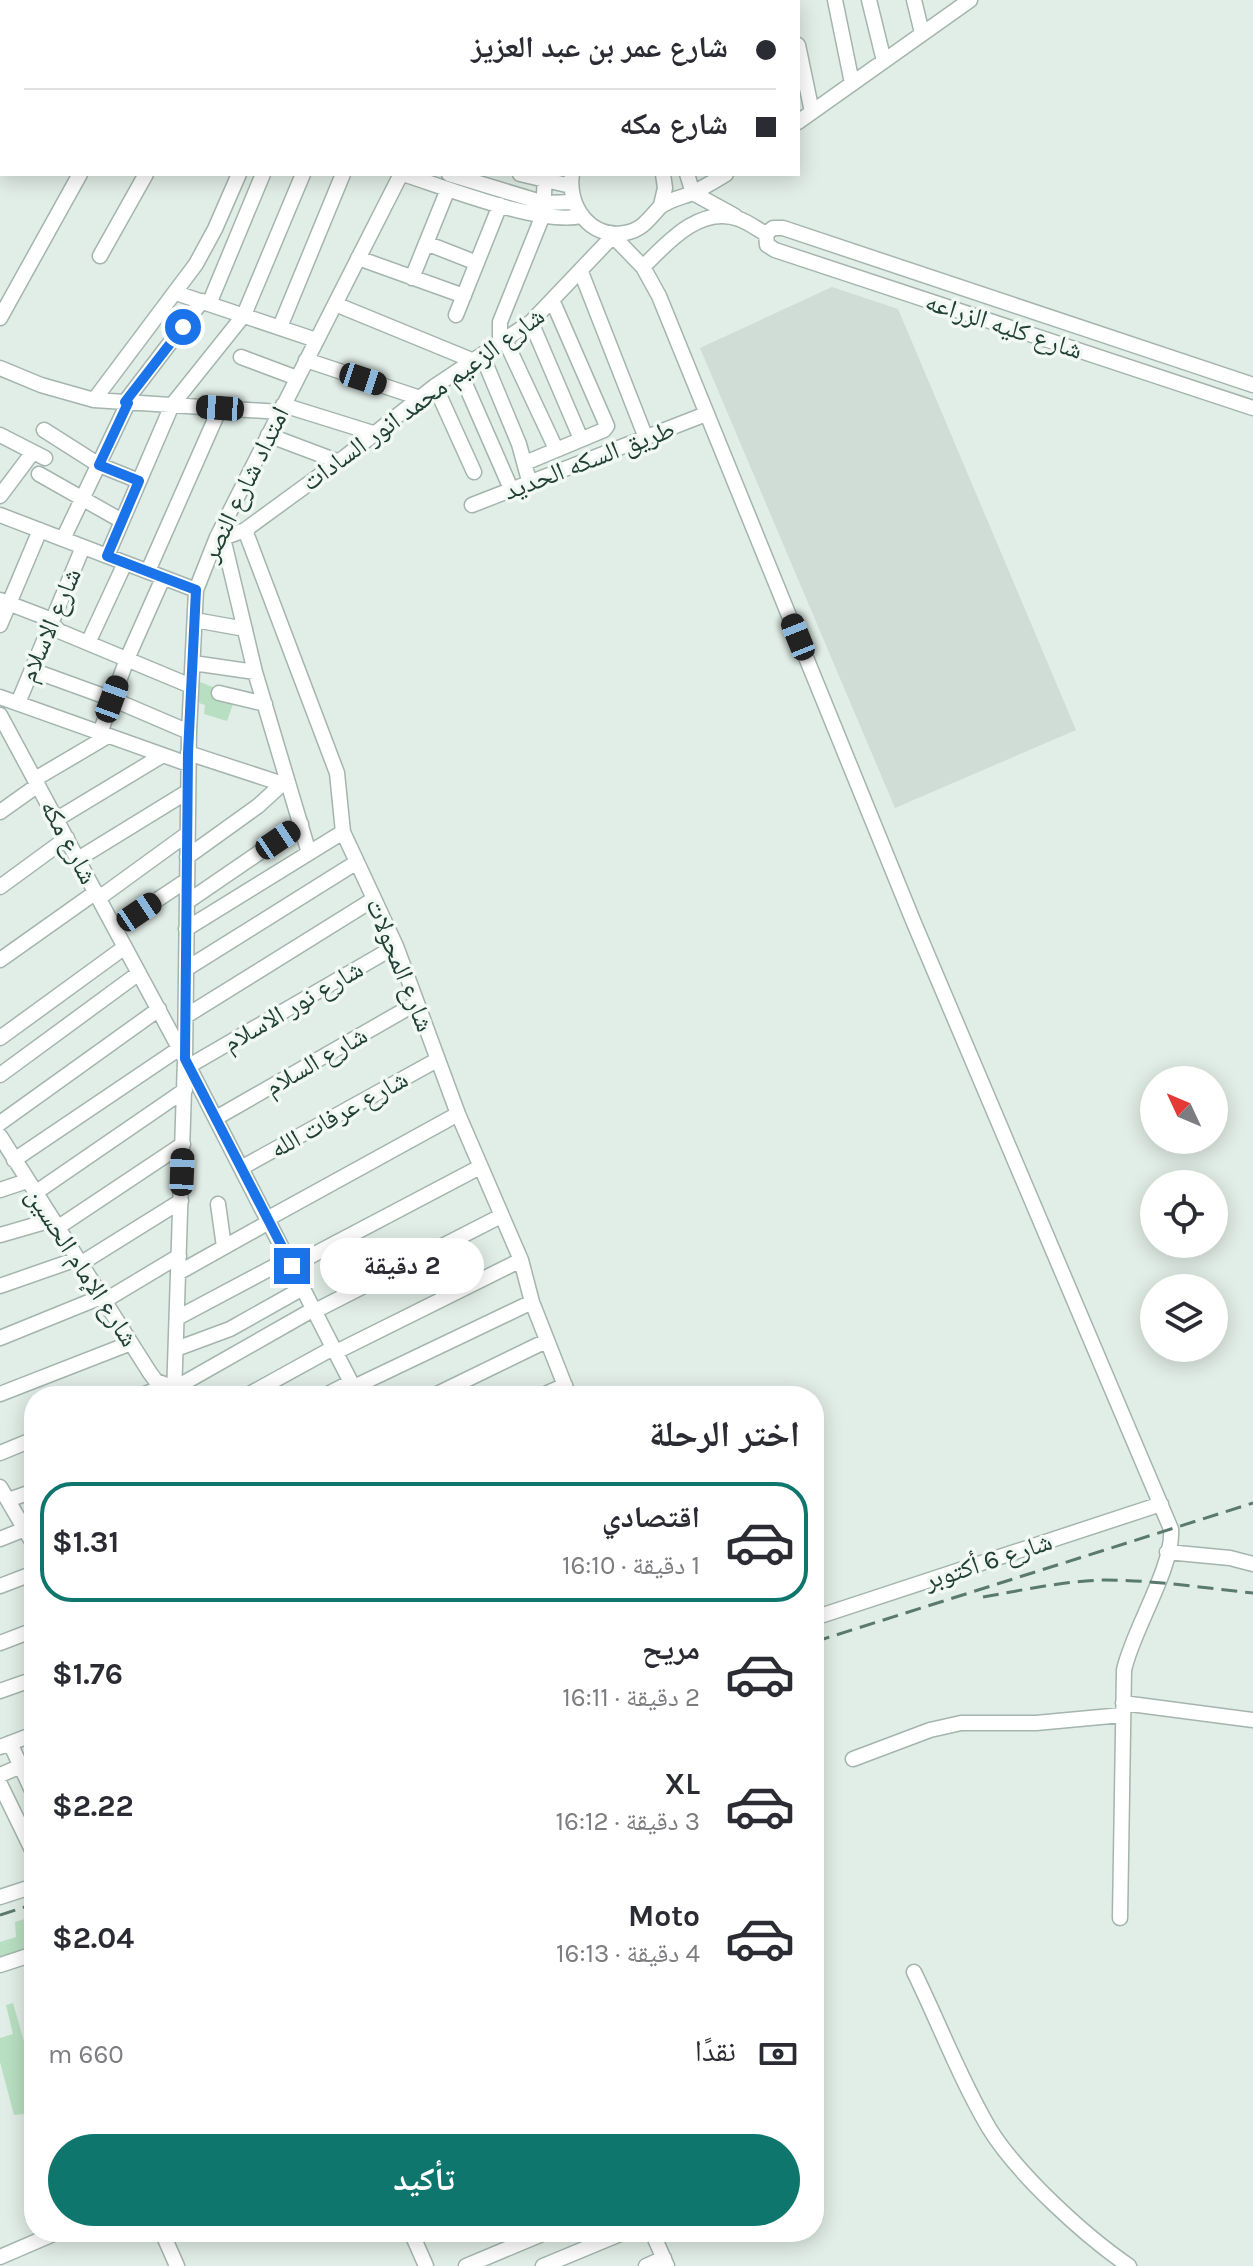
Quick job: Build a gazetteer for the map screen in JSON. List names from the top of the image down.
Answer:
{
  "streets": {
    "street": [
      "شارع كليه الزراعه",
      "شارع الزعيم محمد انور السادات",
      "طريق السكه الحديد",
      "امتداد شارع النصر",
      "شارع الاسلام",
      "شارع مكه",
      "شارع المحولات",
      "شارع نور الاسلام",
      "شارع السلام",
      "شارع عرفات الله",
      "شارع الإمام الحسين",
      "شارع 6 أكتوبر"
    ]
  },
  "crossings": [
    ["شارع الزعيم محمد انور السادات", "امتداد شارع النصر"],
    ["شارع الزعيم محمد انور السادات", "شارع المحولات"],
    ["امتداد شارع النصر", "شارع مكه"],
    ["امتداد شارع النصر", "شارع نور الاسلام"],
    ["شارع مكه", "شارع نور الاسلام"],
    ["شارع مكه", "شارع السلام"],
    ["شارع مكه", "شارع عرفات الله"],
    ["شارع المحولات", "شارع نور الاسلام"],
    ["شارع المحولات", "شارع السلام"],
    ["شارع المحولات", "شارع عرفات الله"],
    ["شارع نور الاسلام", "شارع الإمام الحسين"]
  ],
  "north": "top left",
  "page": {
    "banner": ["شارع عمر بن عبد العزيز", "شارع مكه"],
    "bubble": "2 دقيقة",
    "heading": "اختر الرحلة",
    "list": [
      {
        "name": "اقتصادي",
        "note": "1 دقيقة · 16:10",
        "value": "$1.31"
      },
      {
        "name": "مريح",
        "note": "2 دقيقة · 16:11",
        "value": "$1.76"
      },
      {
        "name": "XL",
        "note": "3 دقيقة · 16:12",
        "value": "$2.22"
      },
      {
        "name": "Moto",
        "note": "4 دقيقة · 16:13",
        "value": "$2.04"
      }
    ],
    "pay": ["نقدًا", "660 m"],
    "buttons": "تأكيد"
  }
}
